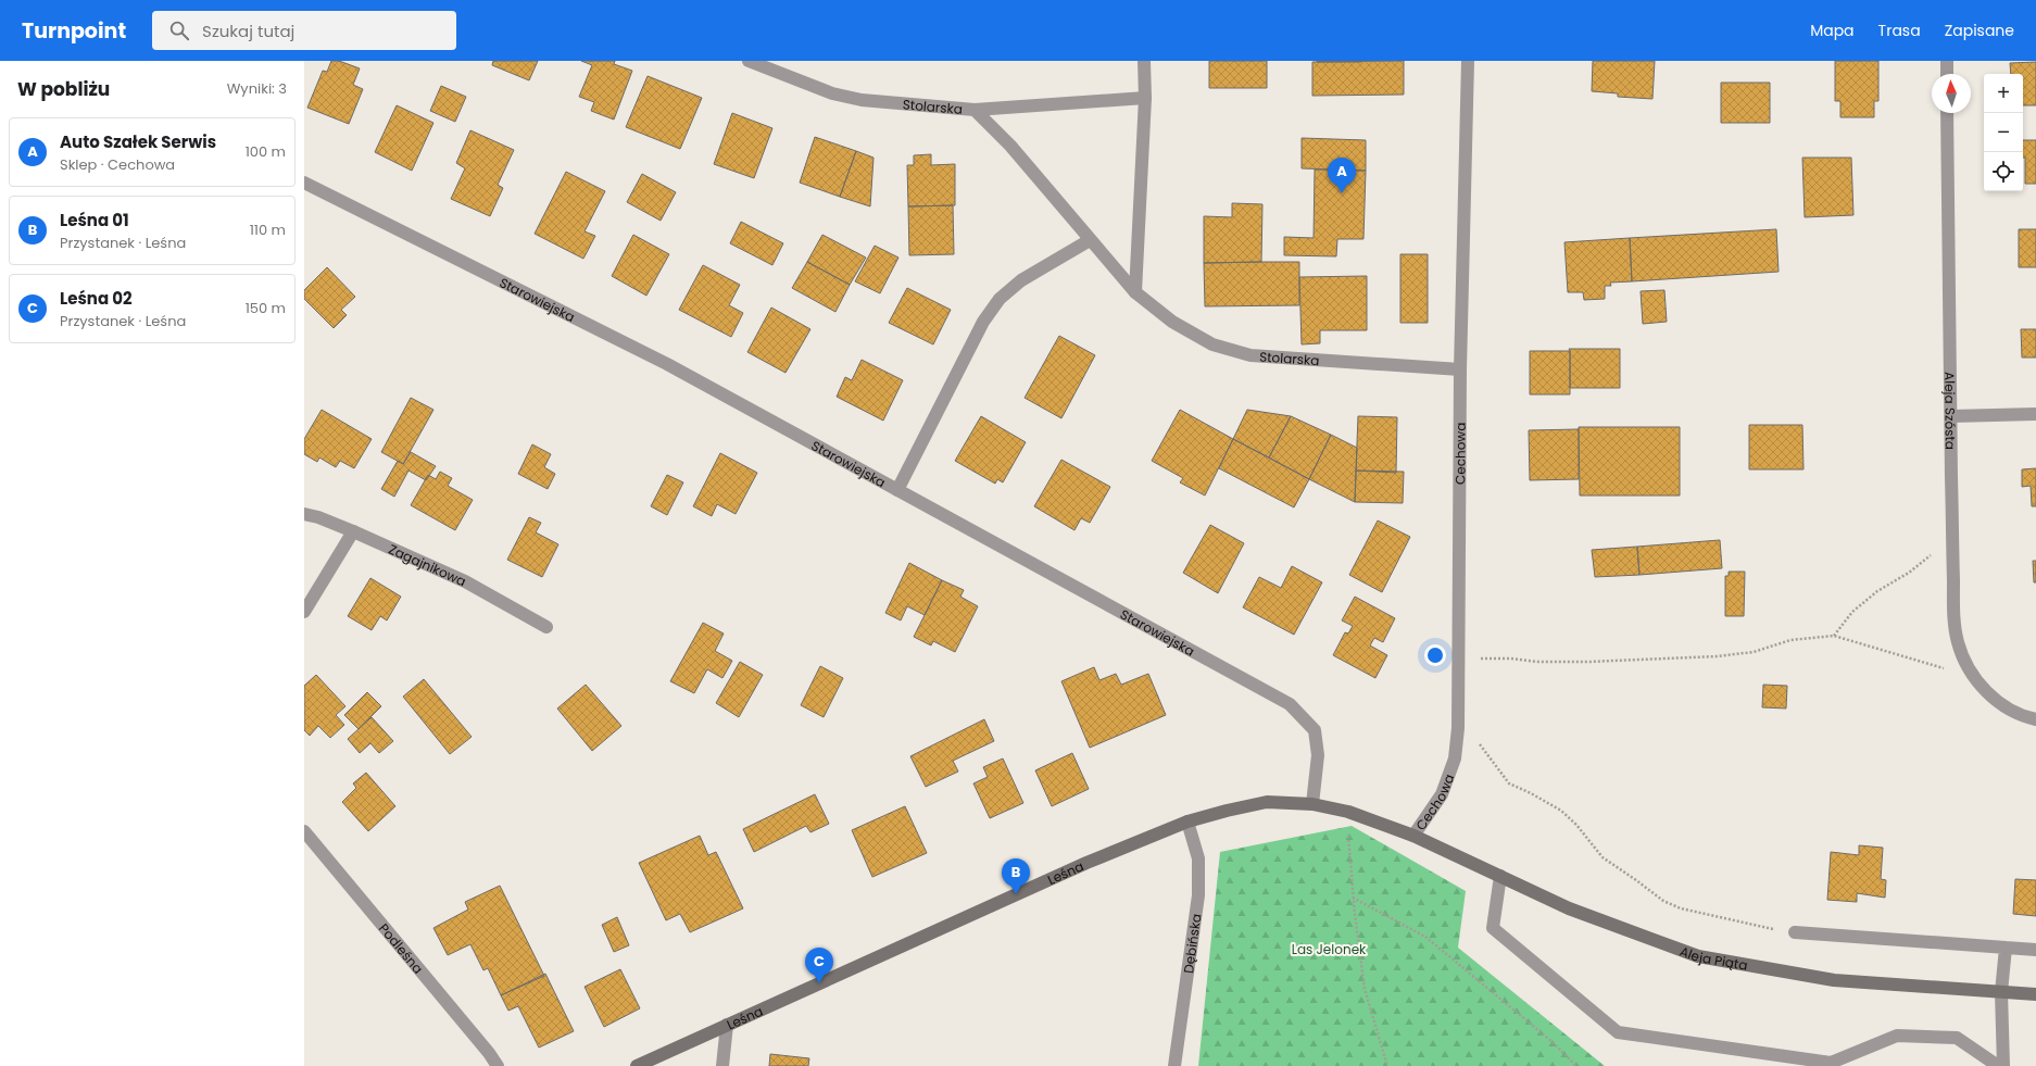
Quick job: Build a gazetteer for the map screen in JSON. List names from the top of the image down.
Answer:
{
  "streets": {
    "street": [
      "Stolarska",
      "Starowiejska",
      "Aleja Szósta",
      "Cechowa",
      "Zagajnikowa",
      "Leśna",
      "Dębińska",
      "Podleśna",
      "Aleja Piąta"
    ]
  },
  "crossings": [
    ["Stolarska", "Cechowa"],
    ["Starowiejska", "Leśna"],
    ["Cechowa", "Leśna"],
    ["Cechowa", "Aleja Piąta"],
    ["Leśna", "Dębińska"],
    ["Leśna", "Aleja Piąta"]
  ],
  "parks": ["Las Jelonek"],
  "north": "top",
  "page": {
    "header": "Turnpoint",
    "search": "Szukaj tutaj",
    "nav": ["Mapa", "Trasa", "Zapisane"],
    "heading": ["W pobliżu", "Wyniki: 3"],
    "map_buttons": ["+", "−"],
    "list": [
      {
        "mark": "A",
        "name": "Auto Szałek Serwis",
        "note": "Sklep · Cechowa",
        "value": "100 m"
      },
      {
        "mark": "B",
        "name": "Leśna 01",
        "note": "Przystanek · Leśna",
        "value": "110 m"
      },
      {
        "mark": "C",
        "name": "Leśna 02",
        "note": "Przystanek · Leśna",
        "value": "150 m"
      }
    ],
    "pins": ["A", "B", "C"]
  }
}
